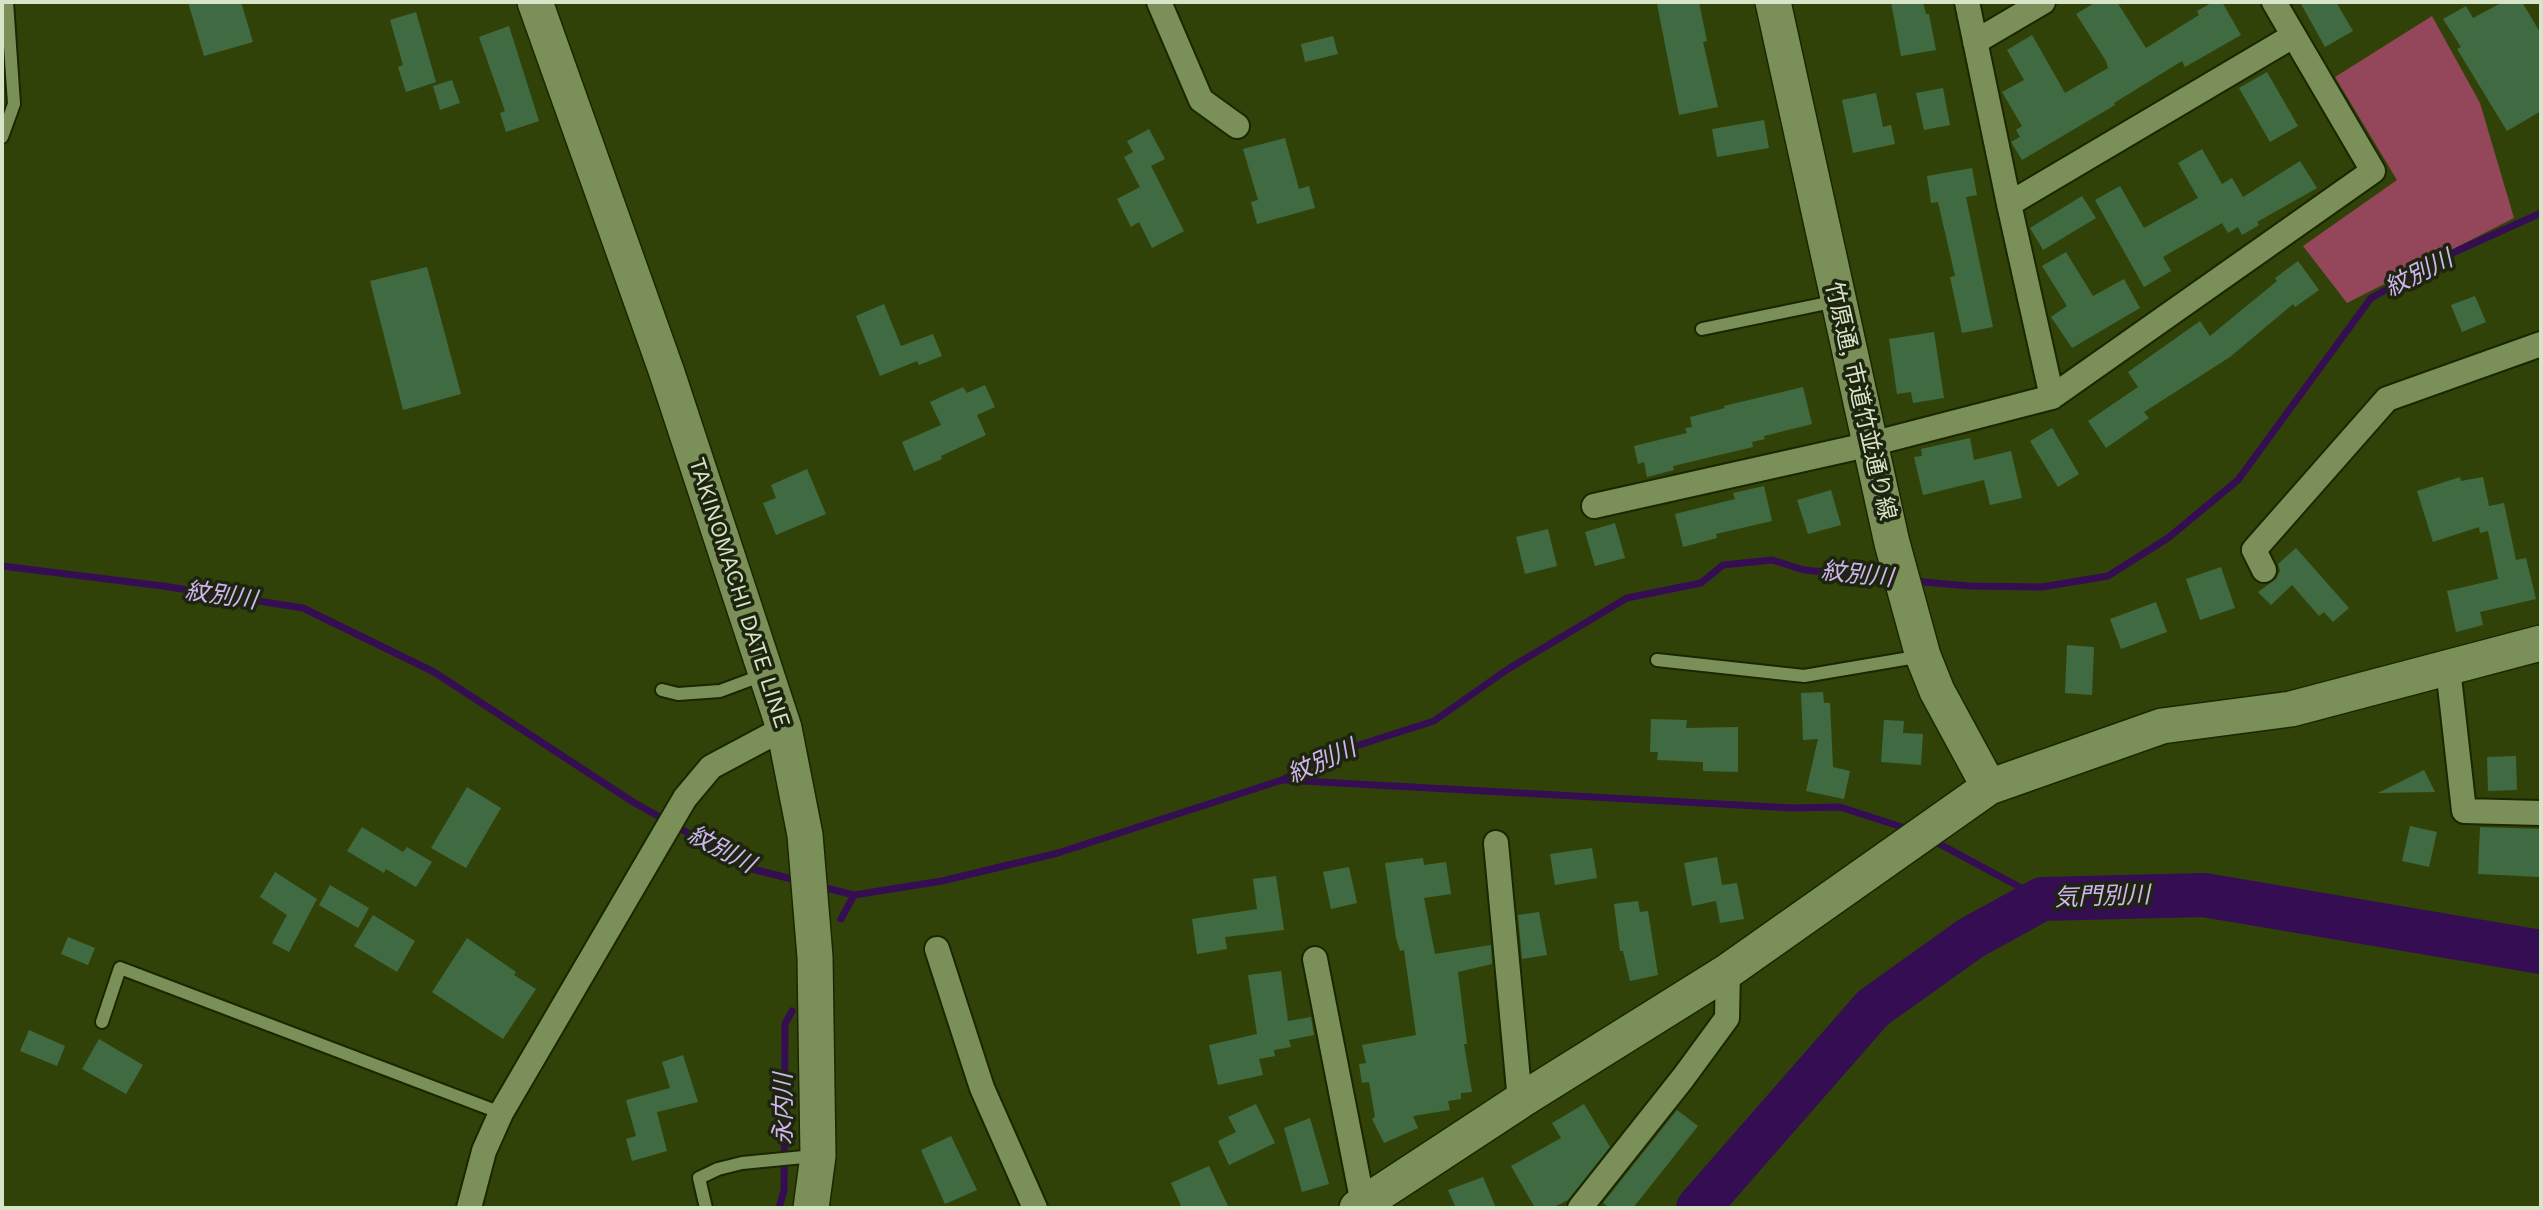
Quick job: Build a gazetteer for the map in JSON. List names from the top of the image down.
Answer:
{
  "streets": {
    "street": ["竹原通, 市道竹並通り線", "TAKINOMACHI DATE LINE"]
  },
  "water": ["紋別川", "気門別川", "永内川"]
}
